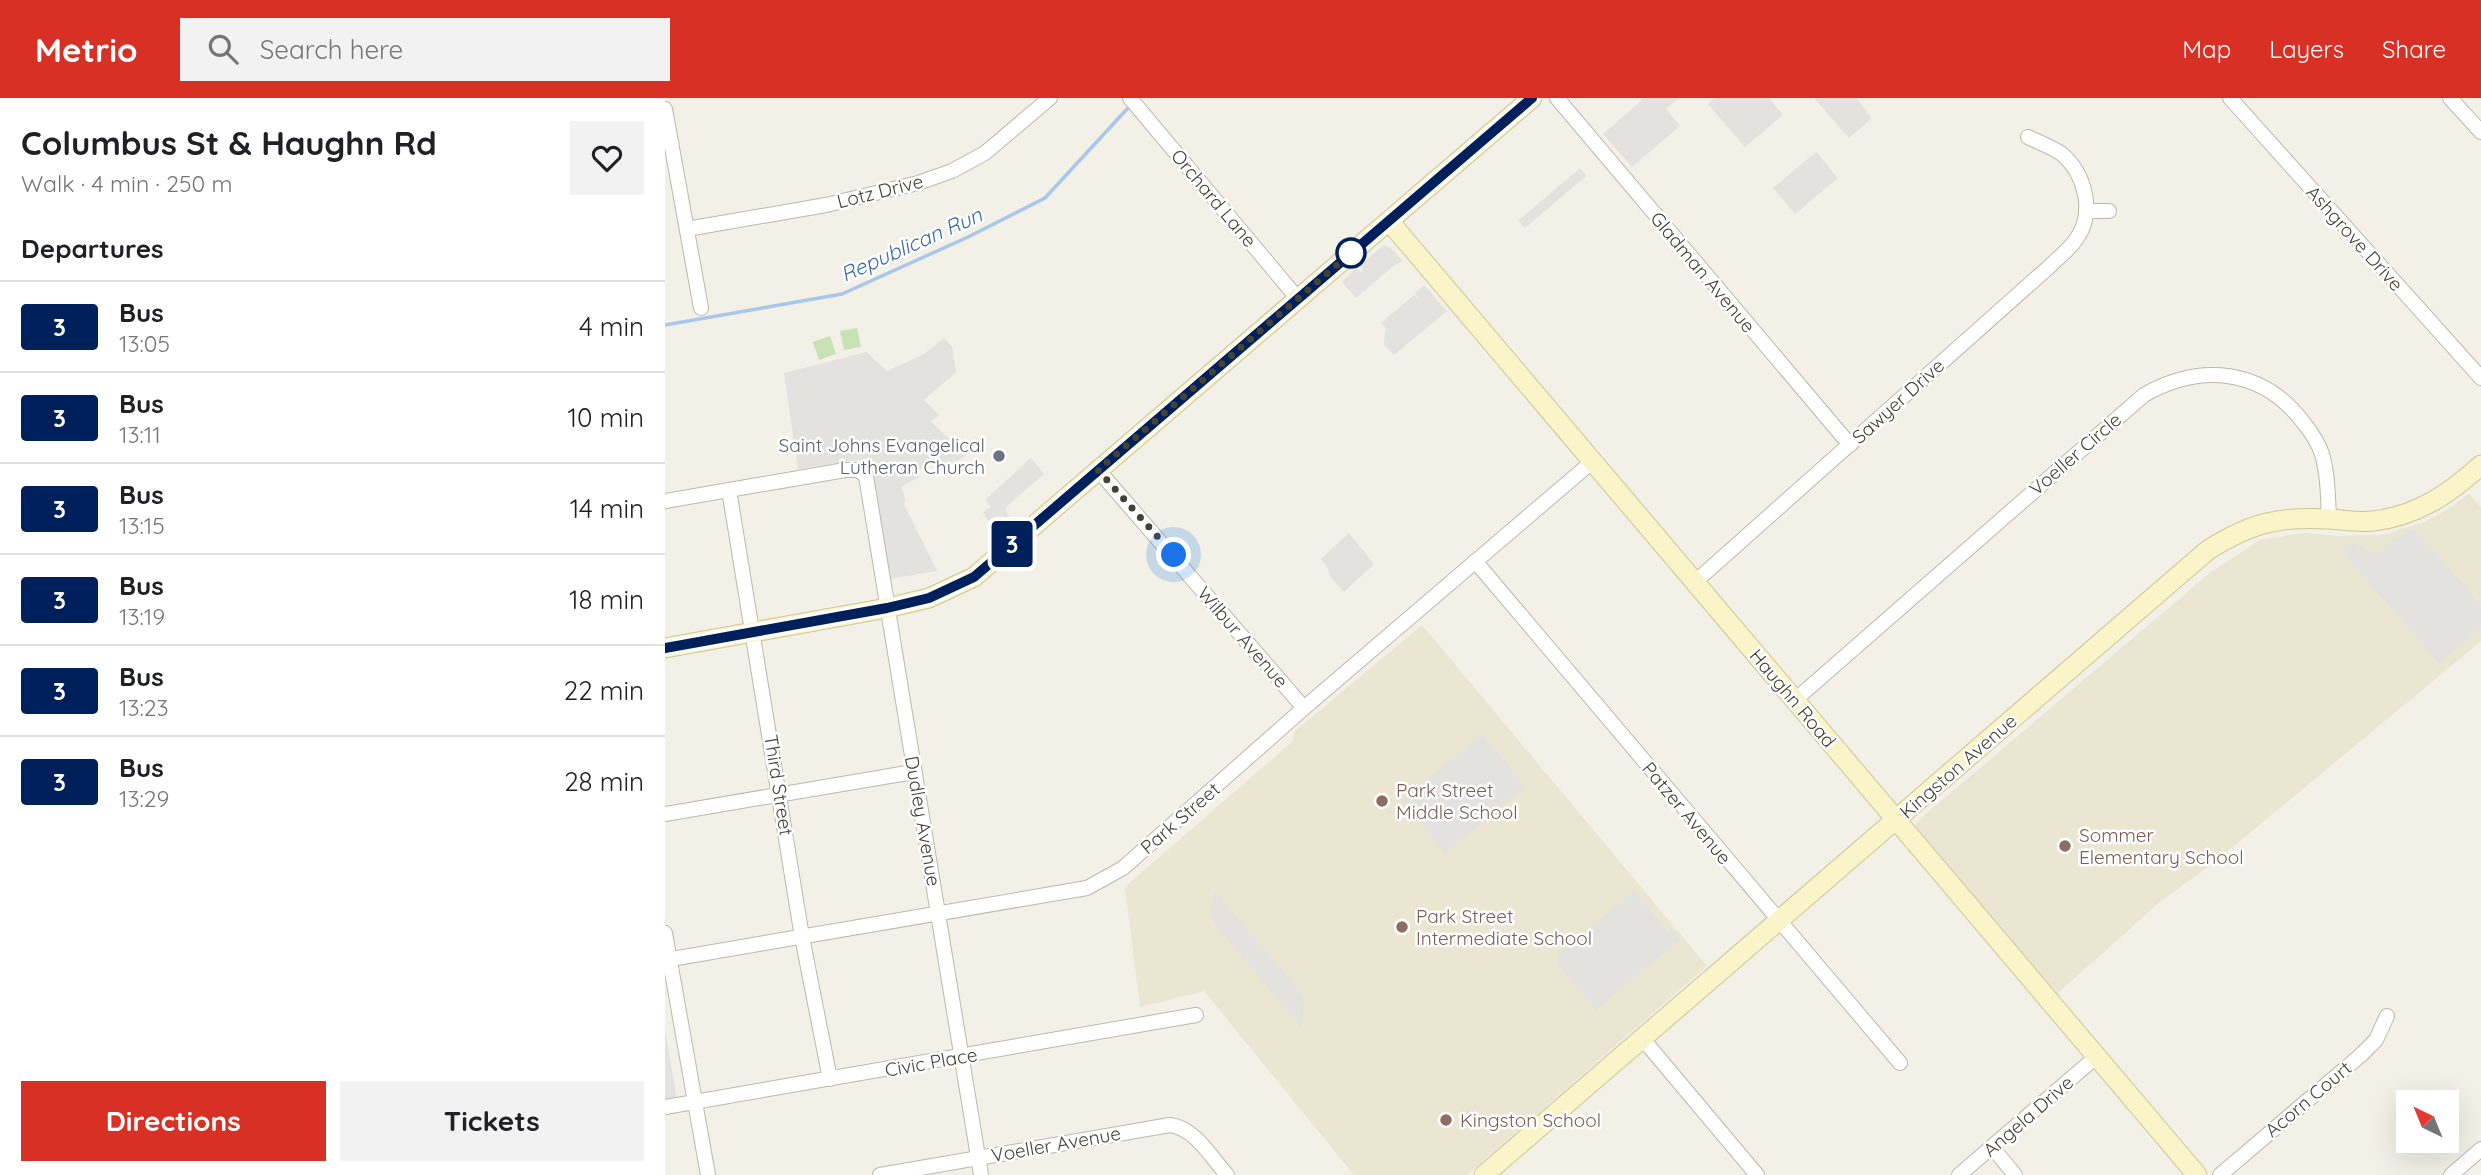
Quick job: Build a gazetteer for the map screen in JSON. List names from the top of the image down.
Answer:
{
  "streets": {
    "street": [
      "Lotz Drive",
      "Orchard Lane",
      "Ashgrove Drive",
      "Gladman Avenue",
      "Sawyer Drive",
      "Voeller Circle",
      "Wilbur Avenue",
      "Haughn Road",
      "Kingston Avenue",
      "Third Street",
      "Patzer Avenue",
      "Park Street",
      "Dudley Avenue",
      "Civic Place",
      "Acorn Court",
      "Angela Drive",
      "Voeller Avenue"
    ]
  },
  "crossings": [
    ["Gladman Avenue", "Sawyer Drive"],
    ["Sawyer Drive", "Haughn Road"],
    ["Voeller Circle", "Haughn Road"],
    ["Voeller Circle", "Kingston Avenue"],
    ["Wilbur Avenue", "Park Street"],
    ["Haughn Road", "Kingston Avenue"],
    ["Haughn Road", "Park Street"],
    ["Haughn Road", "Angela Drive"],
    ["Kingston Avenue", "Patzer Avenue"],
    ["Third Street", "Park Street"],
    ["Third Street", "Dudley Avenue"],
    ["Third Street", "Civic Place"],
    ["Patzer Avenue", "Park Street"],
    ["Park Street", "Dudley Avenue"],
    ["Dudley Avenue", "Civic Place"],
    ["Dudley Avenue", "Voeller Avenue"]
  ],
  "water": ["Republican Run"],
  "places": [
    "Saint Johns Evangelical Lutheran Church",
    "Park Street Middle School",
    "Sommer Elementary School",
    "Park Street Intermediate School",
    "Kingston School"
  ],
  "lines": ["bus line 3"],
  "north": "top left",
  "page": {
    "header": "Metrio",
    "search": "Search here",
    "nav": ["Map", "Layers", "Share"],
    "heading": [
      ["Columbus St & Haughn Rd", "Walk · 4 min · 250 m"],
      "Departures"
    ],
    "on_map": "3",
    "list": [
      {
        "mark": "3",
        "name": "Bus",
        "note": "13:05",
        "value": "4 min"
      },
      {
        "mark": "3",
        "name": "Bus",
        "note": "13:11",
        "value": "10 min"
      },
      {
        "mark": "3",
        "name": "Bus",
        "note": "13:15",
        "value": "14 min"
      },
      {
        "mark": "3",
        "name": "Bus",
        "note": "13:19",
        "value": "18 min"
      },
      {
        "mark": "3",
        "name": "Bus",
        "note": "13:23",
        "value": "22 min"
      },
      {
        "mark": "3",
        "name": "Bus",
        "note": "13:29",
        "value": "28 min"
      }
    ],
    "buttons": ["Directions", "Tickets"]
  }
}
